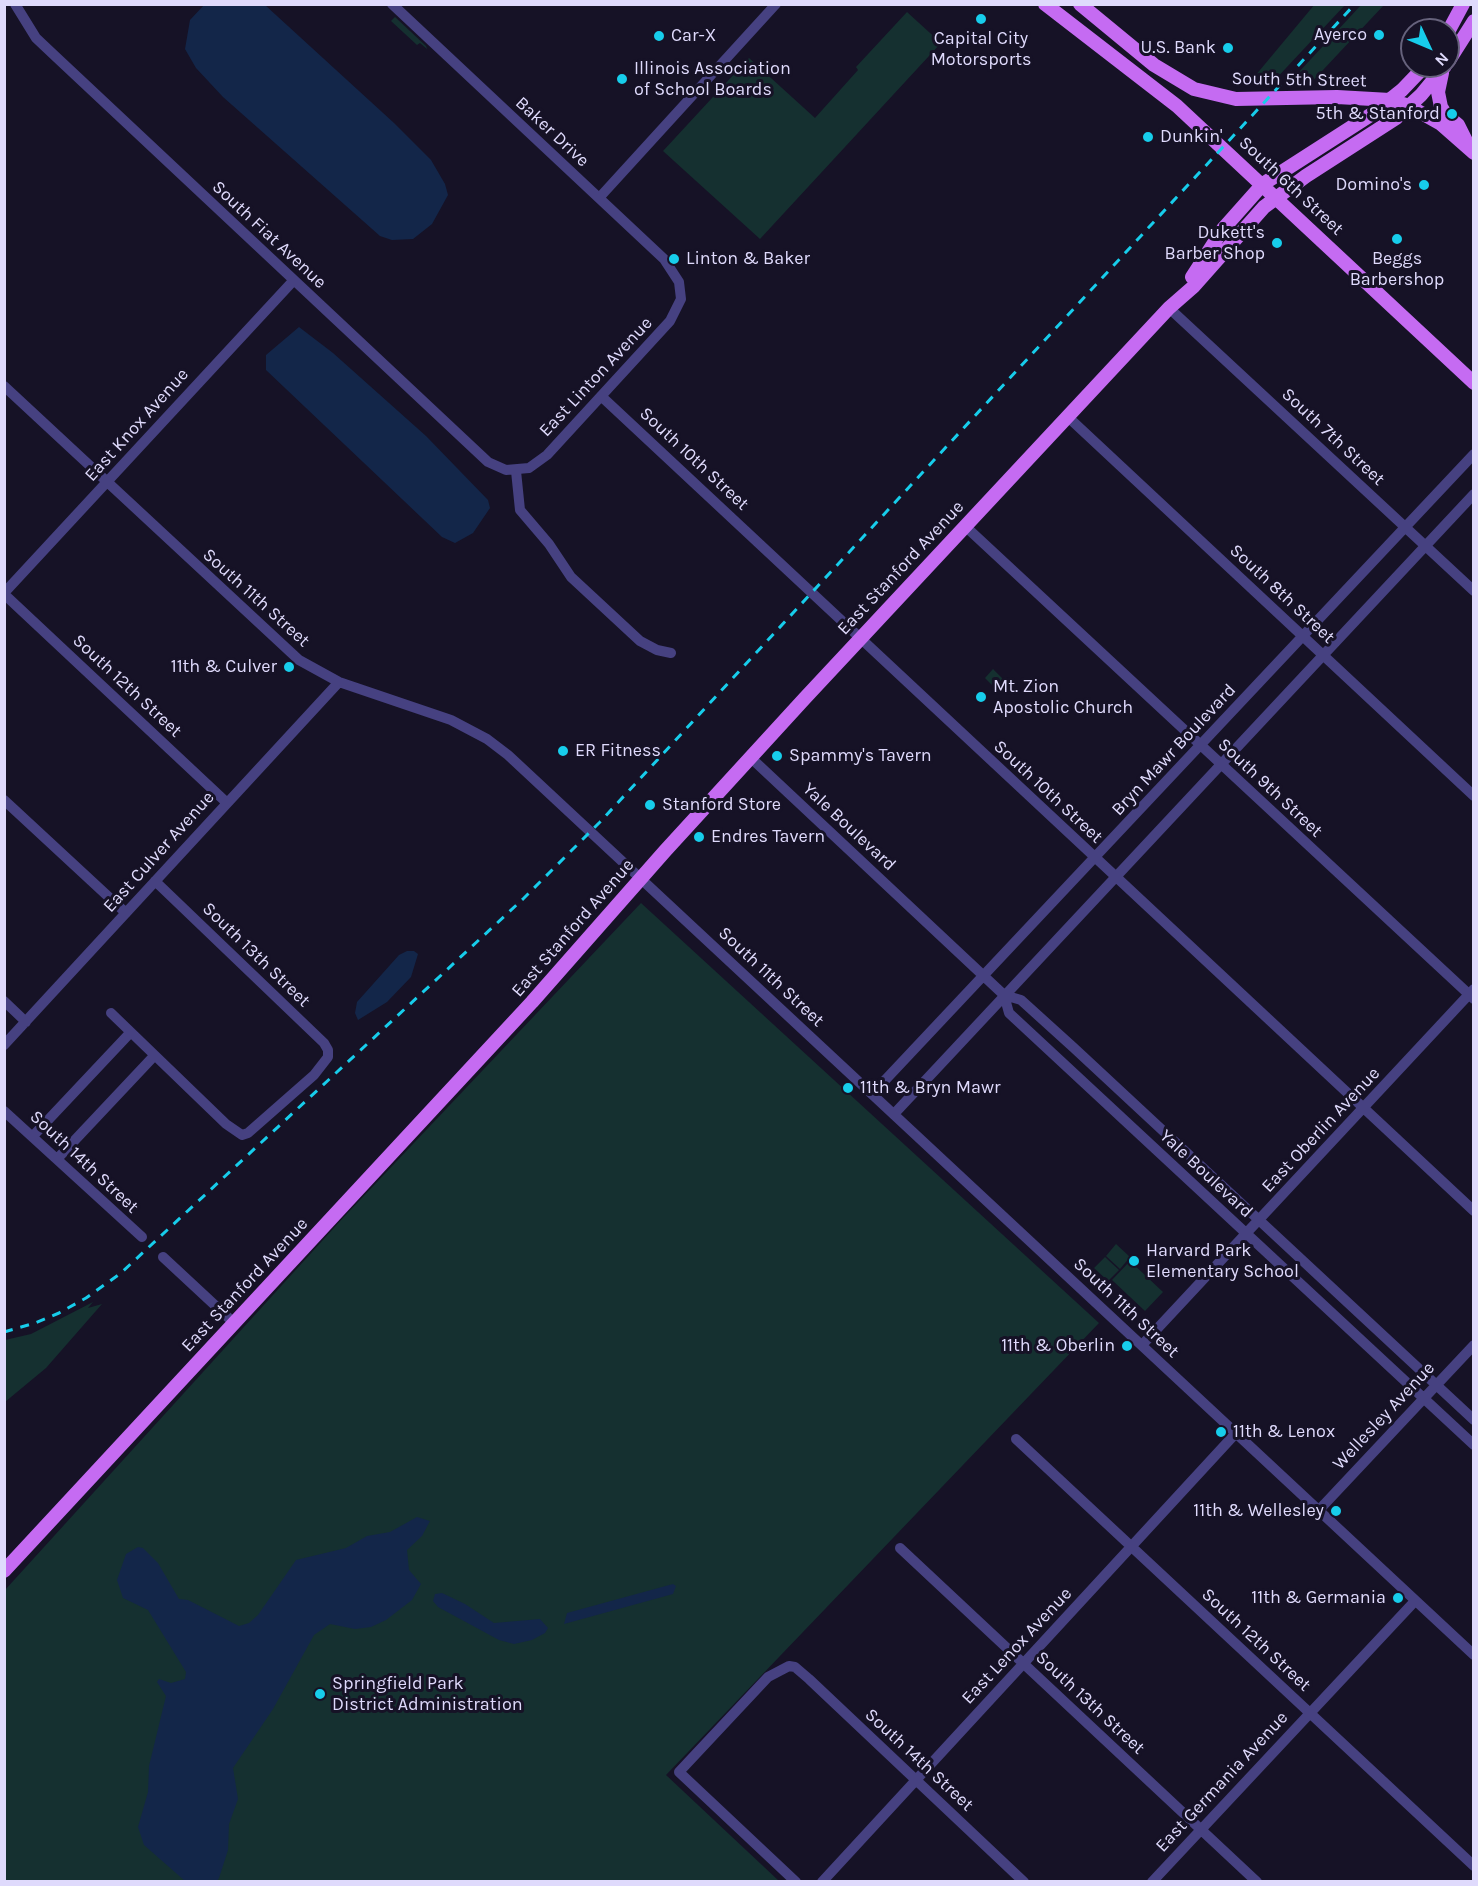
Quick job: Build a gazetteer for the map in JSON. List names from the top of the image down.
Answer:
{
  "streets": {
    "main road": ["South 5th Street", "South 6th Street", "East Stanford Avenue"],
    "street": [
      "Baker Drive",
      "South Fiat Avenue",
      "East Linton Avenue",
      "East Knox Avenue",
      "South 7th Street",
      "South 10th Street",
      "South 8th Street",
      "South 11th Street",
      "South 12th Street",
      "Bryn Mawr Boulevard",
      "South 9th Street",
      "Yale Boulevard",
      "East Culver Avenue",
      "South 13th Street",
      "East Oberlin Avenue",
      "South 14th Street",
      "Wellesley Avenue",
      "East Lenox Avenue",
      "East Germania Avenue"
    ]
  },
  "crossings": [
    ["South 5th Street", "East Stanford Avenue"],
    ["Baker Drive", "East Linton Avenue"],
    ["South 6th Street", "East Stanford Avenue"],
    ["South Fiat Avenue", "East Linton Avenue"],
    ["South Fiat Avenue", "East Knox Avenue"],
    ["East Linton Avenue", "South 10th Street"],
    ["East Knox Avenue", "South 11th Street"],
    ["East Knox Avenue", "South 12th Street"],
    ["South 7th Street", "East Stanford Avenue"],
    ["South 7th Street", "Bryn Mawr Boulevard"],
    ["South 10th Street", "East Stanford Avenue"],
    ["South 10th Street", "Bryn Mawr Boulevard"],
    ["South 10th Street", "East Oberlin Avenue"],
    ["East Stanford Avenue", "South 8th Street"],
    ["East Stanford Avenue", "South 11th Street"],
    ["East Stanford Avenue", "South 9th Street"],
    ["East Stanford Avenue", "Yale Boulevard"],
    ["South 8th Street", "Bryn Mawr Boulevard"],
    ["South 11th Street", "Bryn Mawr Boulevard"],
    ["South 11th Street", "East Culver Avenue"],
    ["South 11th Street", "East Oberlin Avenue"],
    ["South 11th Street", "Wellesley Avenue"],
    ["South 11th Street", "East Lenox Avenue"],
    ["South 11th Street", "East Germania Avenue"],
    ["South 12th Street", "East Culver Avenue"],
    ["South 12th Street", "East Lenox Avenue"],
    ["South 12th Street", "East Germania Avenue"],
    ["Bryn Mawr Boulevard", "South 9th Street"],
    ["Bryn Mawr Boulevard", "Yale Boulevard"],
    ["South 9th Street", "East Oberlin Avenue"],
    ["Yale Boulevard", "East Oberlin Avenue"],
    ["Yale Boulevard", "Wellesley Avenue"],
    ["East Culver Avenue", "South 13th Street"],
    ["South 13th Street", "East Lenox Avenue"],
    ["South 13th Street", "East Germania Avenue"],
    ["South 14th Street", "East Lenox Avenue"]
  ],
  "places": [
    "Capital City Motorsports",
    "Ayerco",
    "Car-X",
    "U.S. Bank",
    "Illinois Association of School Boards",
    "5th & Stanford",
    "Dunkin'",
    "Domino's",
    "Beggs Barbershop",
    "Dukett's Barber Shop",
    "Linton & Baker",
    "11th & Culver",
    "Mt. Zion Apostolic Church",
    "ER Fitness",
    "Spammy's Tavern",
    "Stanford Store",
    "Endres Tavern",
    "11th & Bryn Mawr",
    "Harvard Park Elementary School",
    "11th & Oberlin",
    "11th & Lenox",
    "11th & Wellesley",
    "11th & Germania",
    "Springfield Park District Administration"
  ],
  "north": "bottom right"
}
